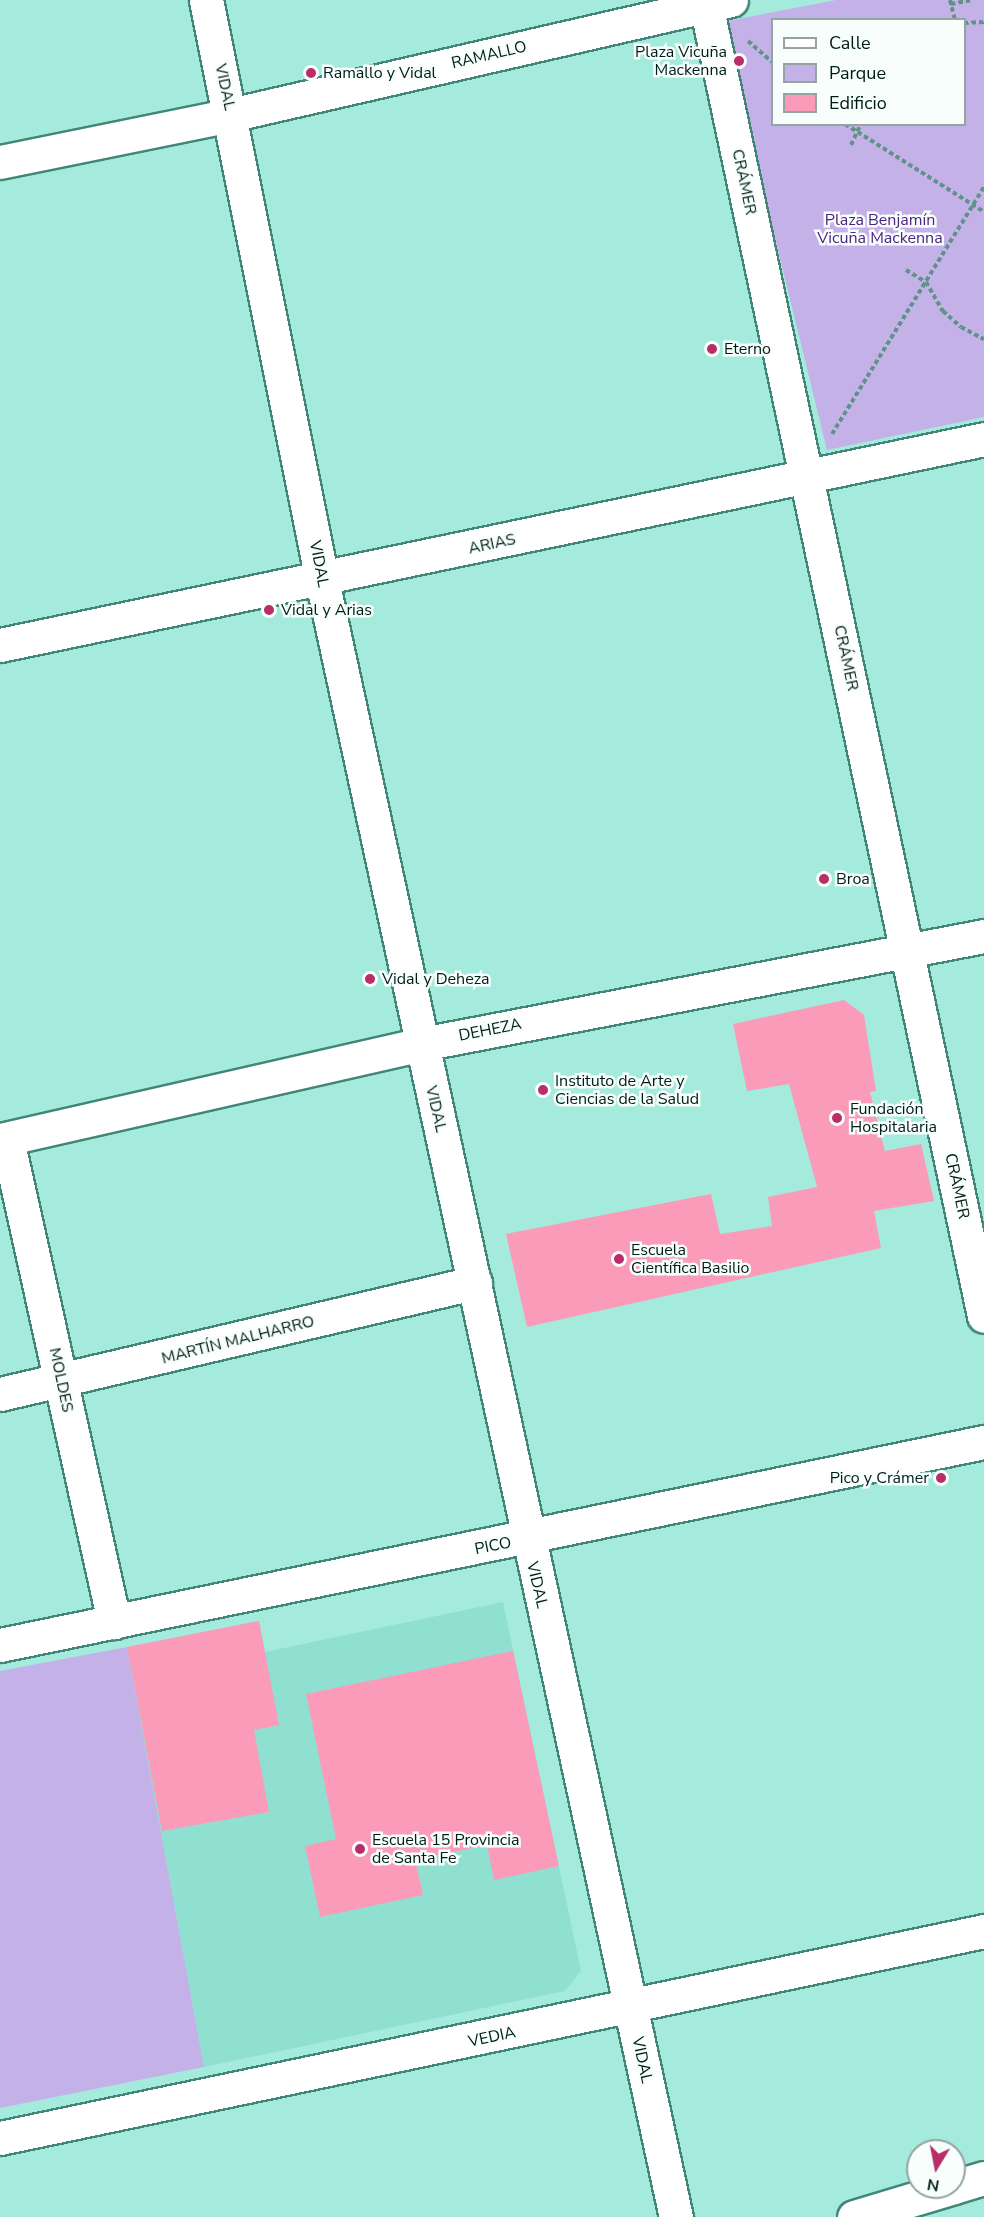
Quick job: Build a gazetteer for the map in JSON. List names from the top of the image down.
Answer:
{
  "streets": {
    "street": [
      "RAMALLO",
      "VIDAL",
      "CRÁMER",
      "ARIAS",
      "DEHEZA",
      "MARTÍN MALHARRO",
      "MOLDES",
      "PICO",
      "VEDIA"
    ]
  },
  "crossings": [
    ["RAMALLO", "VIDAL"],
    ["RAMALLO", "CRÁMER"],
    ["VIDAL", "ARIAS"],
    ["VIDAL", "DEHEZA"],
    ["VIDAL", "MARTÍN MALHARRO"],
    ["VIDAL", "PICO"],
    ["VIDAL", "VEDIA"],
    ["CRÁMER", "ARIAS"],
    ["CRÁMER", "DEHEZA"],
    ["DEHEZA", "MOLDES"],
    ["MARTÍN MALHARRO", "MOLDES"],
    ["MOLDES", "PICO"]
  ],
  "parks": ["Plaza Benjamín Vicuña Mackenna"],
  "places": [
    "Plaza Vicuña Mackenna",
    "Ramallo y Vidal",
    "Eterno",
    "Vidal y Arias",
    "Broa",
    "Vidal y Deheza",
    "Instituto de Arte y Ciencias de la Salud",
    "Fundación Hospitalaria",
    "Escuela Científica Basilio",
    "Pico y Crámer",
    "Escuela 15 Provincia de Santa Fe"
  ],
  "legend": ["Calle", "Parque", "Edificio"],
  "north": "bottom"
}
